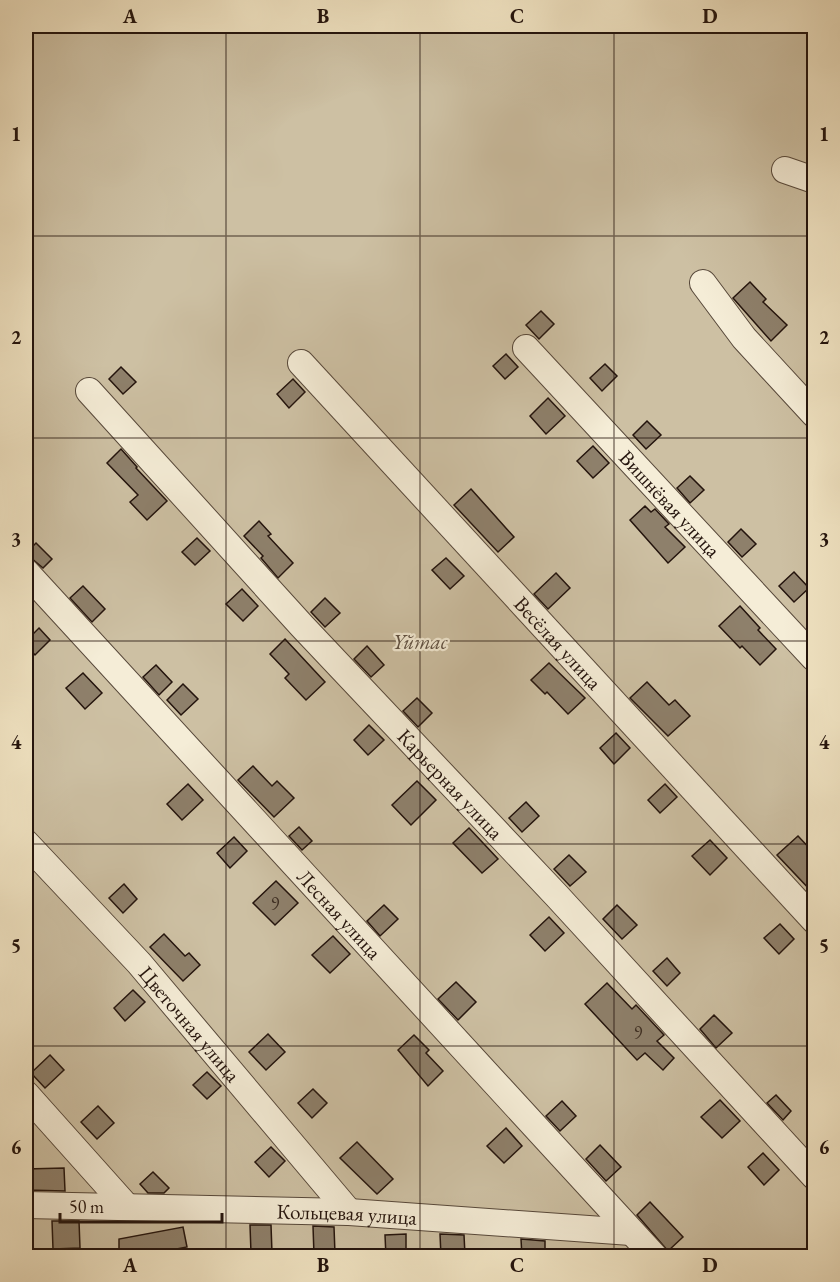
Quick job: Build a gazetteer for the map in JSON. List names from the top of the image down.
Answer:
{
  "streets": {
    "street": [
      "Вишнёвая улица",
      "Весёлая улица",
      "Карьерная улица",
      "Лесная улица",
      "Цветочная улица",
      "Кольцевая улица"
    ]
  },
  "crossings": [
    ["Лесная улица", "Кольцевая улица"],
    ["Цветочная улица", "Кольцевая улица"]
  ],
  "parks": ["Үйтас"],
  "house_numbers": ["9", "9"],
  "scale_bar": "50 m",
  "grid": {
    "columns": [
      "A",
      "B",
      "C",
      "D"
    ],
    "rows": [
      "1",
      "2",
      "3",
      "4",
      "5",
      "6"
    ]
  }
}
